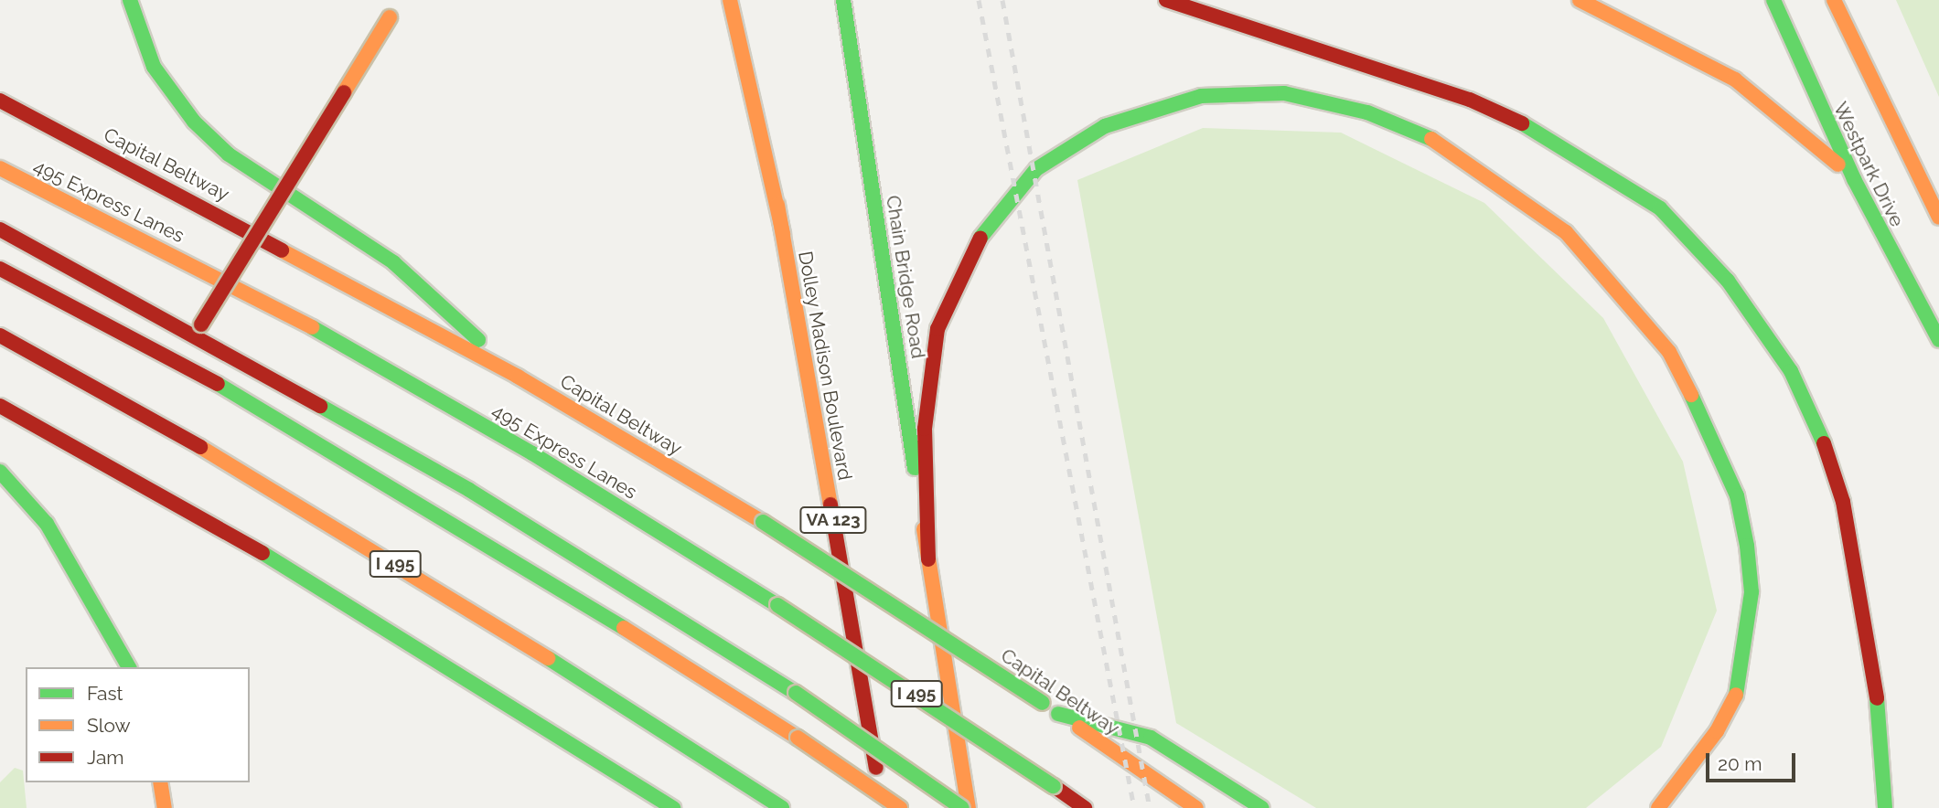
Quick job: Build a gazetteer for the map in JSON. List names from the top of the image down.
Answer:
{
  "streets": {
    "main road": [
      "Capital Beltway",
      "Westpark Drive",
      "495 Express Lanes",
      "Chain Bridge Road",
      "Dolley Madison Boulevard",
      "VA 123",
      "I 495"
    ]
  },
  "crossings": [
    ["Dolley Madison Boulevard", "VA 123"]
  ],
  "legend": ["Fast", "Slow", "Jam"],
  "scale_bar": "20 m"
}
